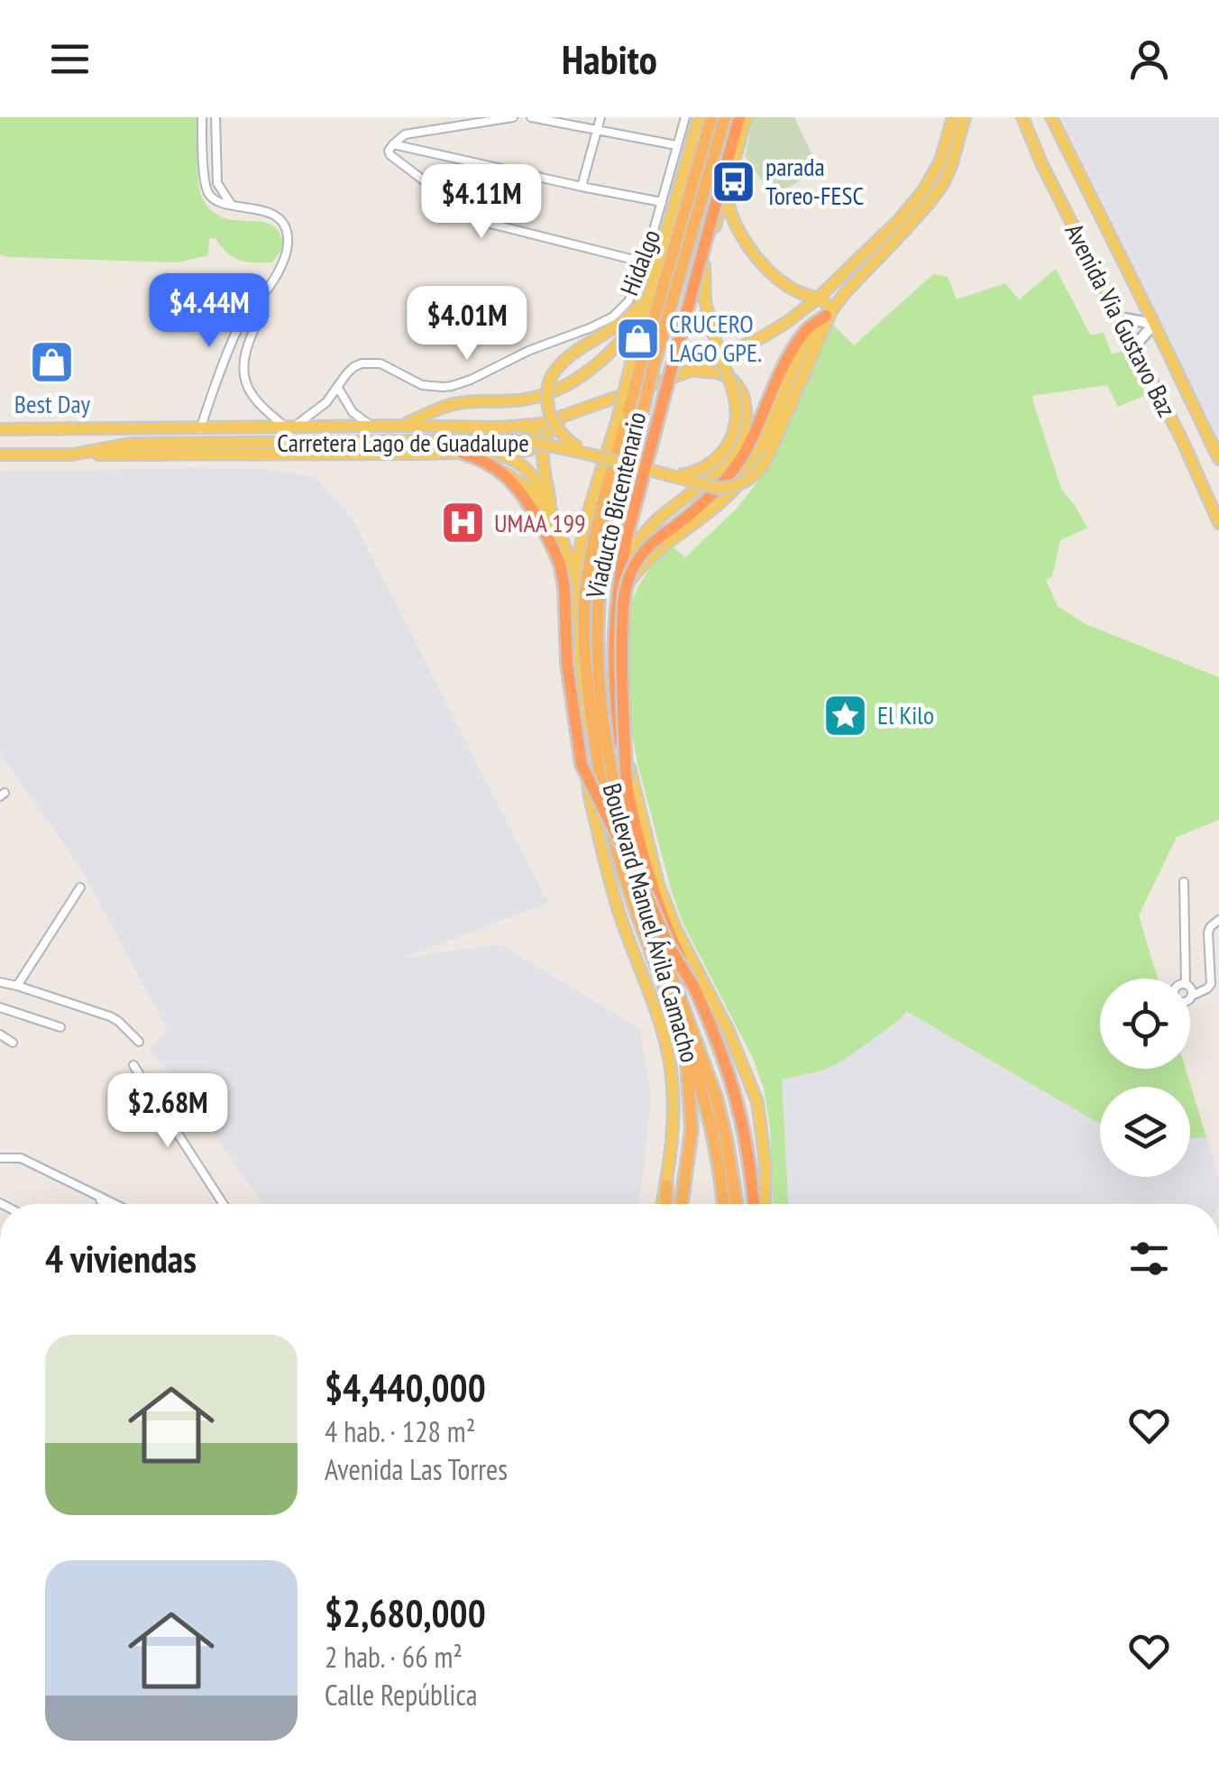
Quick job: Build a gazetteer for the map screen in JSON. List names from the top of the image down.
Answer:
{
  "streets": {
    "highway": ["Viaducto Bicentenario", "Boulevard Manuel Ávila Camacho"],
    "main road": ["Avenida Via Gustavo Baz", "Carretera Lago de Guadalupe"],
    "street": ["Hidalgo"]
  },
  "crossings": [
    ["Hidalgo", "Carretera Lago de Guadalupe"],
    ["Viaducto Bicentenario", "Boulevard Manuel Ávila Camacho"]
  ],
  "places": {
    "bus stop": ["parada Toreo-FESC"],
    "shop": ["CRUCERO LAGO GPE.", "Best Day"],
    "hospital": ["UMAA 199"],
    "place": ["El Kilo"]
  },
  "page": {
    "header": "Habito",
    "price": [
      "$4.11M",
      "$4.44M",
      "$4.01M",
      "$2.68M"
    ],
    "heading": "4 viviendas",
    "list": [
      {
        "name": "$4,440,000",
        "note": "4 hab. · 128 m² · Avenida Las Torres"
      },
      {
        "name": "$2,680,000",
        "note": "2 hab. · 66 m² · Calle República"
      }
    ]
  }
}
